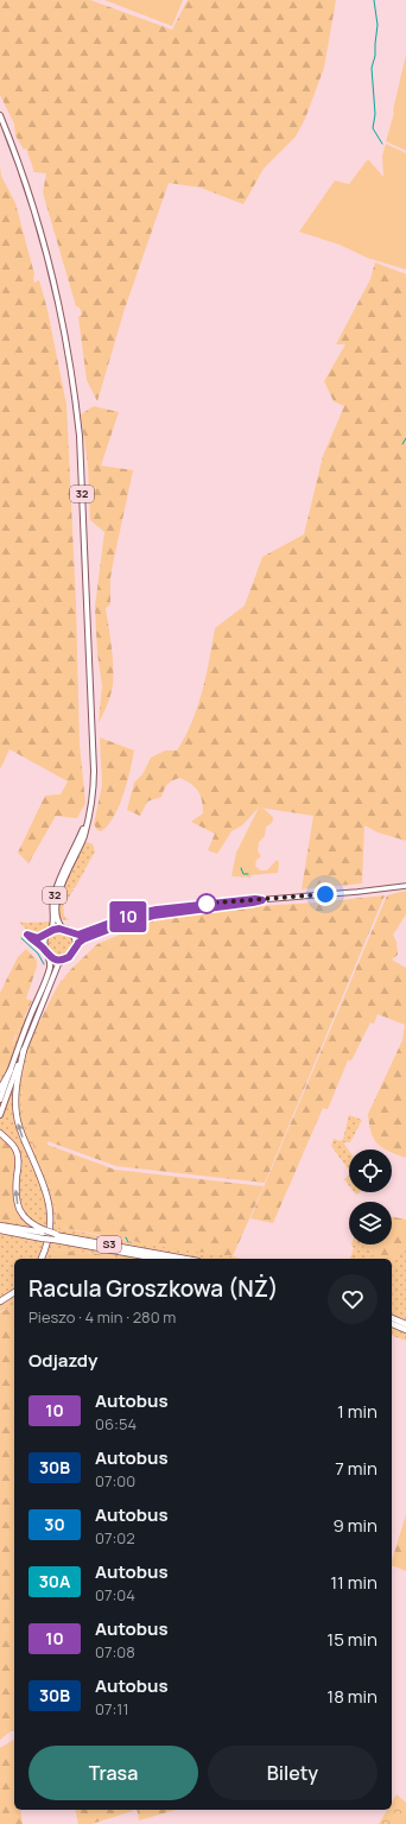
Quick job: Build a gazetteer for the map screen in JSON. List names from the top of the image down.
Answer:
{
  "streets": {
    "highway": ["S3"],
    "main road": ["32"]
  },
  "lines": ["bus line 10"],
  "page": {
    "on_map": "10",
    "heading": [
      ["Racula Groszkowa (NŻ)", "Pieszo · 4 min · 280 m"],
      "Odjazdy"
    ],
    "list": [
      {
        "mark": "10",
        "name": "Autobus",
        "note": "06:54",
        "value": "1 min"
      },
      {
        "mark": "30B",
        "name": "Autobus",
        "note": "07:00",
        "value": "7 min"
      },
      {
        "mark": "30",
        "name": "Autobus",
        "note": "07:02",
        "value": "9 min"
      },
      {
        "mark": "30A",
        "name": "Autobus",
        "note": "07:04",
        "value": "11 min"
      },
      {
        "mark": "10",
        "name": "Autobus",
        "note": "07:08",
        "value": "15 min"
      },
      {
        "mark": "30B",
        "name": "Autobus",
        "note": "07:11",
        "value": "18 min"
      }
    ],
    "buttons": ["Trasa", "Bilety"]
  }
}
